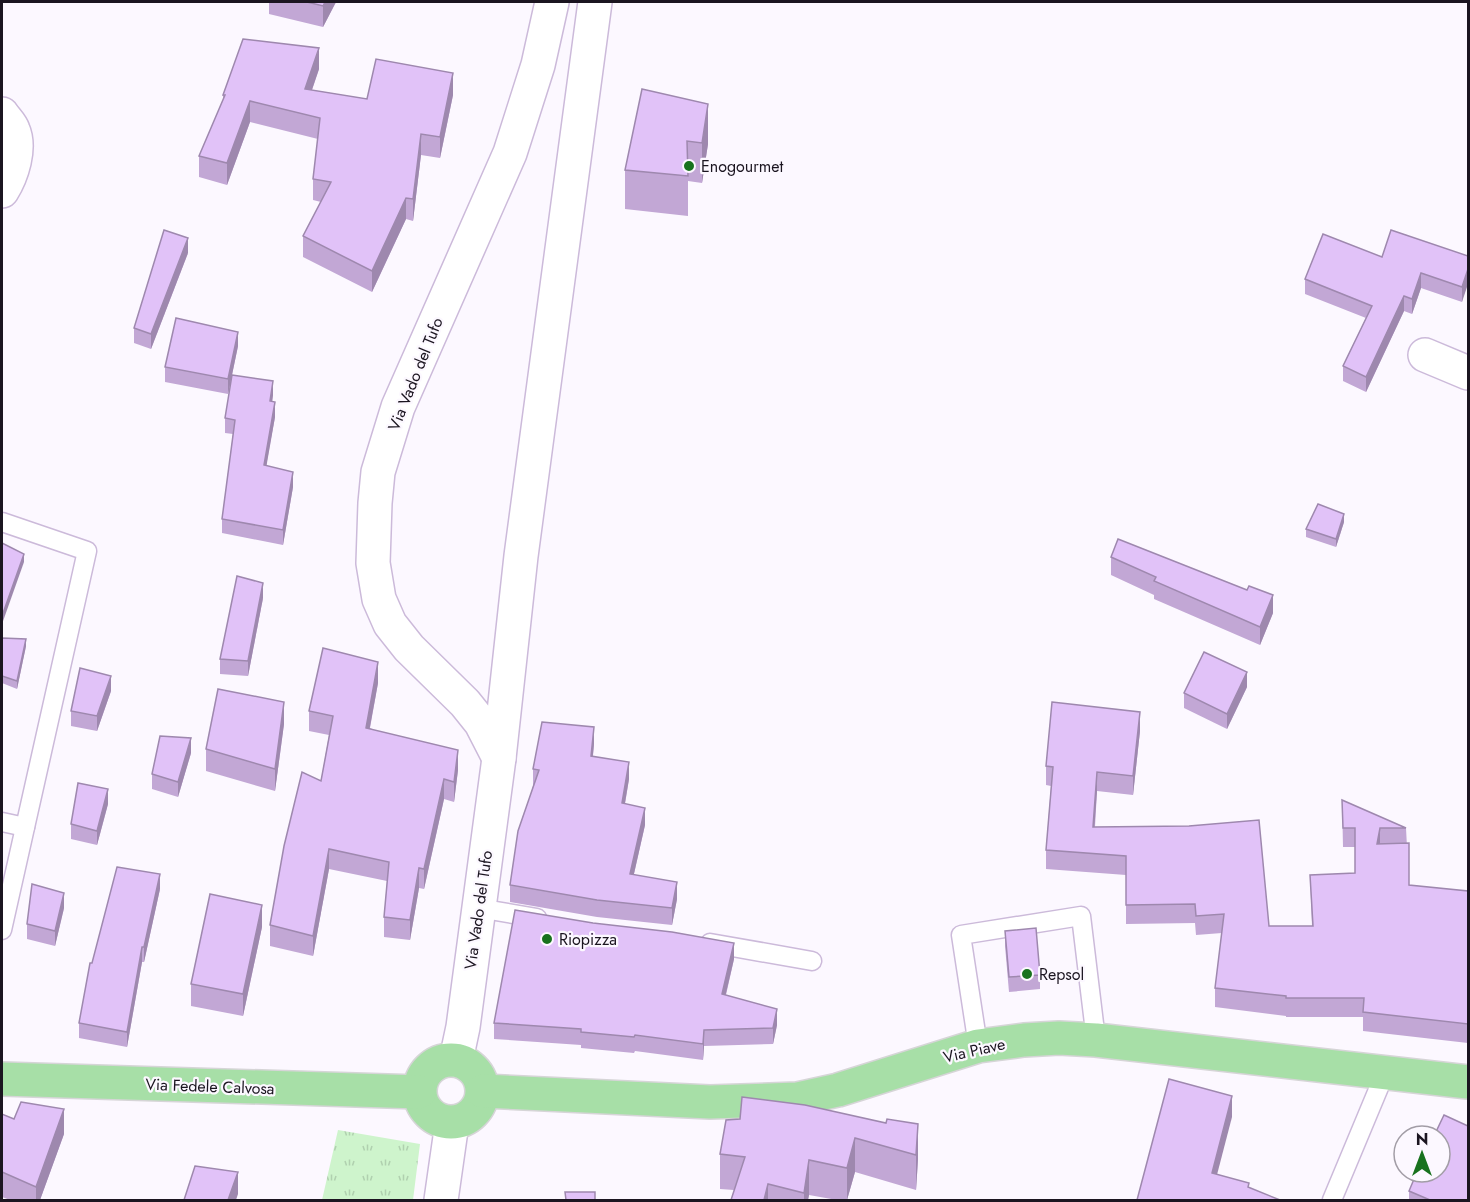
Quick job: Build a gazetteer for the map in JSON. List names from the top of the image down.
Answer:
{
  "streets": {
    "main road": ["Via Piave", "Via Fedele Calvosa"],
    "street": ["Via Vado del Tufo"]
  },
  "crossings": [
    ["Via Vado del Tufo", "Via Piave"],
    ["Via Vado del Tufo", "Via Fedele Calvosa"],
    ["Via Piave", "Via Fedele Calvosa"]
  ],
  "places": ["Enogourmet", "Riopizza", "Repsol"],
  "north": "top"
}
